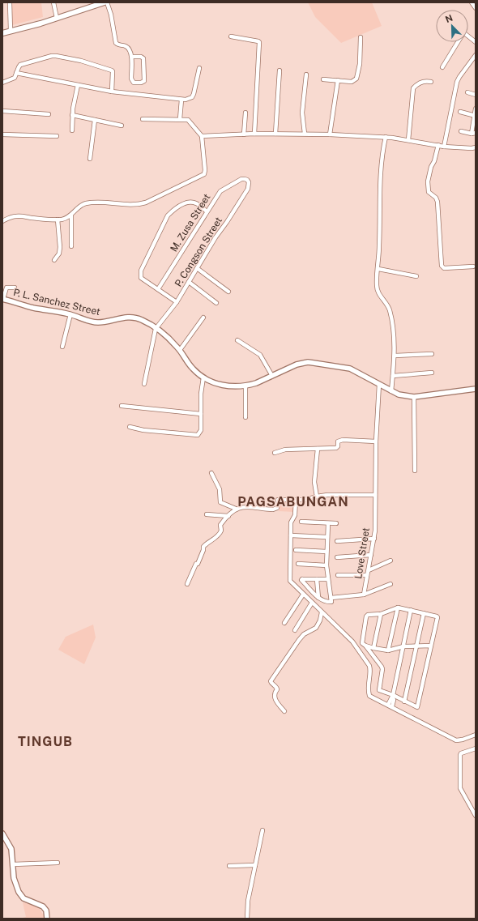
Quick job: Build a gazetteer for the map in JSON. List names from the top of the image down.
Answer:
{
  "streets": {
    "street": [
      "M. Zusa Street",
      "P. Congson Street",
      "P. L. Sanchez Street",
      "Love Street"
    ]
  },
  "crossings": [
    ["M. Zusa Street", "P. Congson Street"],
    ["P. Congson Street", "P. L. Sanchez Street"],
    ["P. L. Sanchez Street", "Love Street"]
  ],
  "districts": ["PAGSABUNGAN", "TINGUB"],
  "north": "top left"
}
